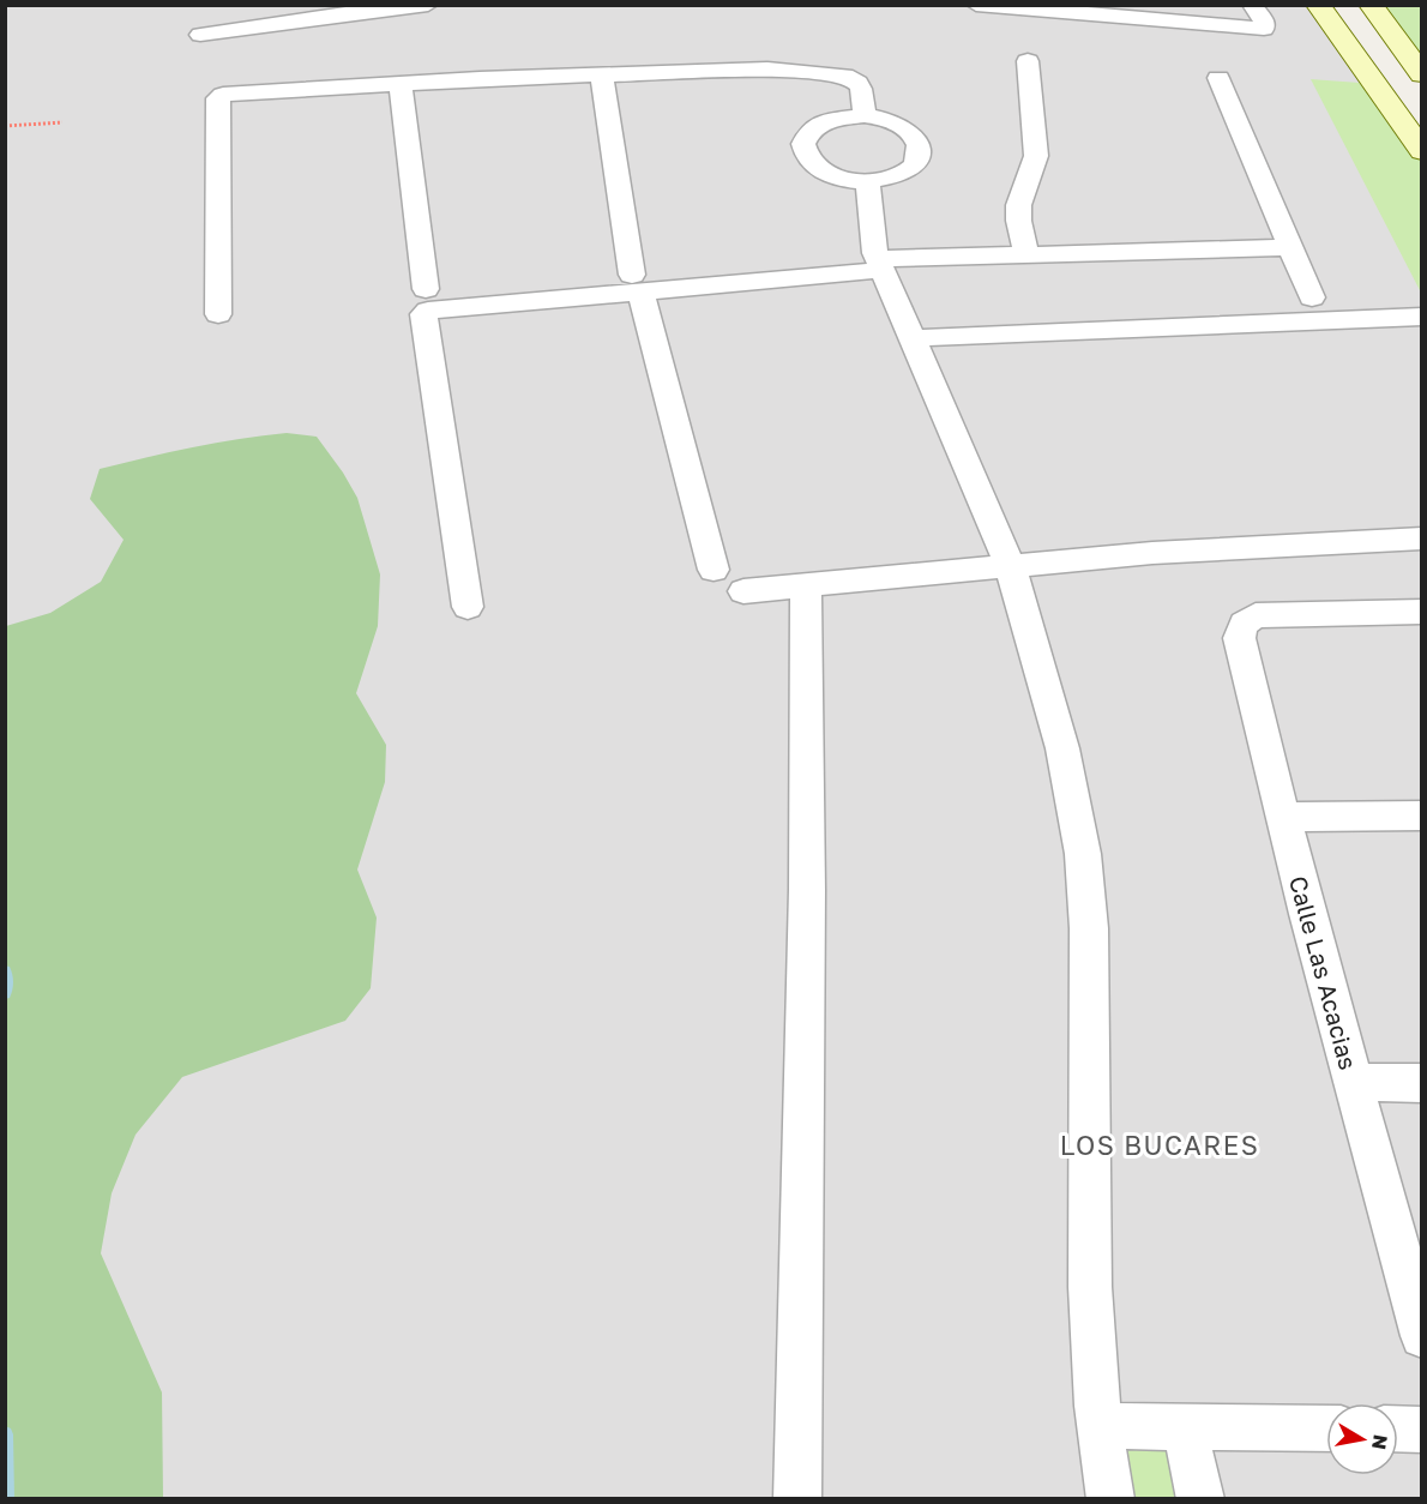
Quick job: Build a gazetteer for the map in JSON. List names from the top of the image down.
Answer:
{
  "streets": {
    "street": ["Calle Las Acacias"]
  },
  "districts": ["LOS BUCARES"],
  "north": "right"
}
